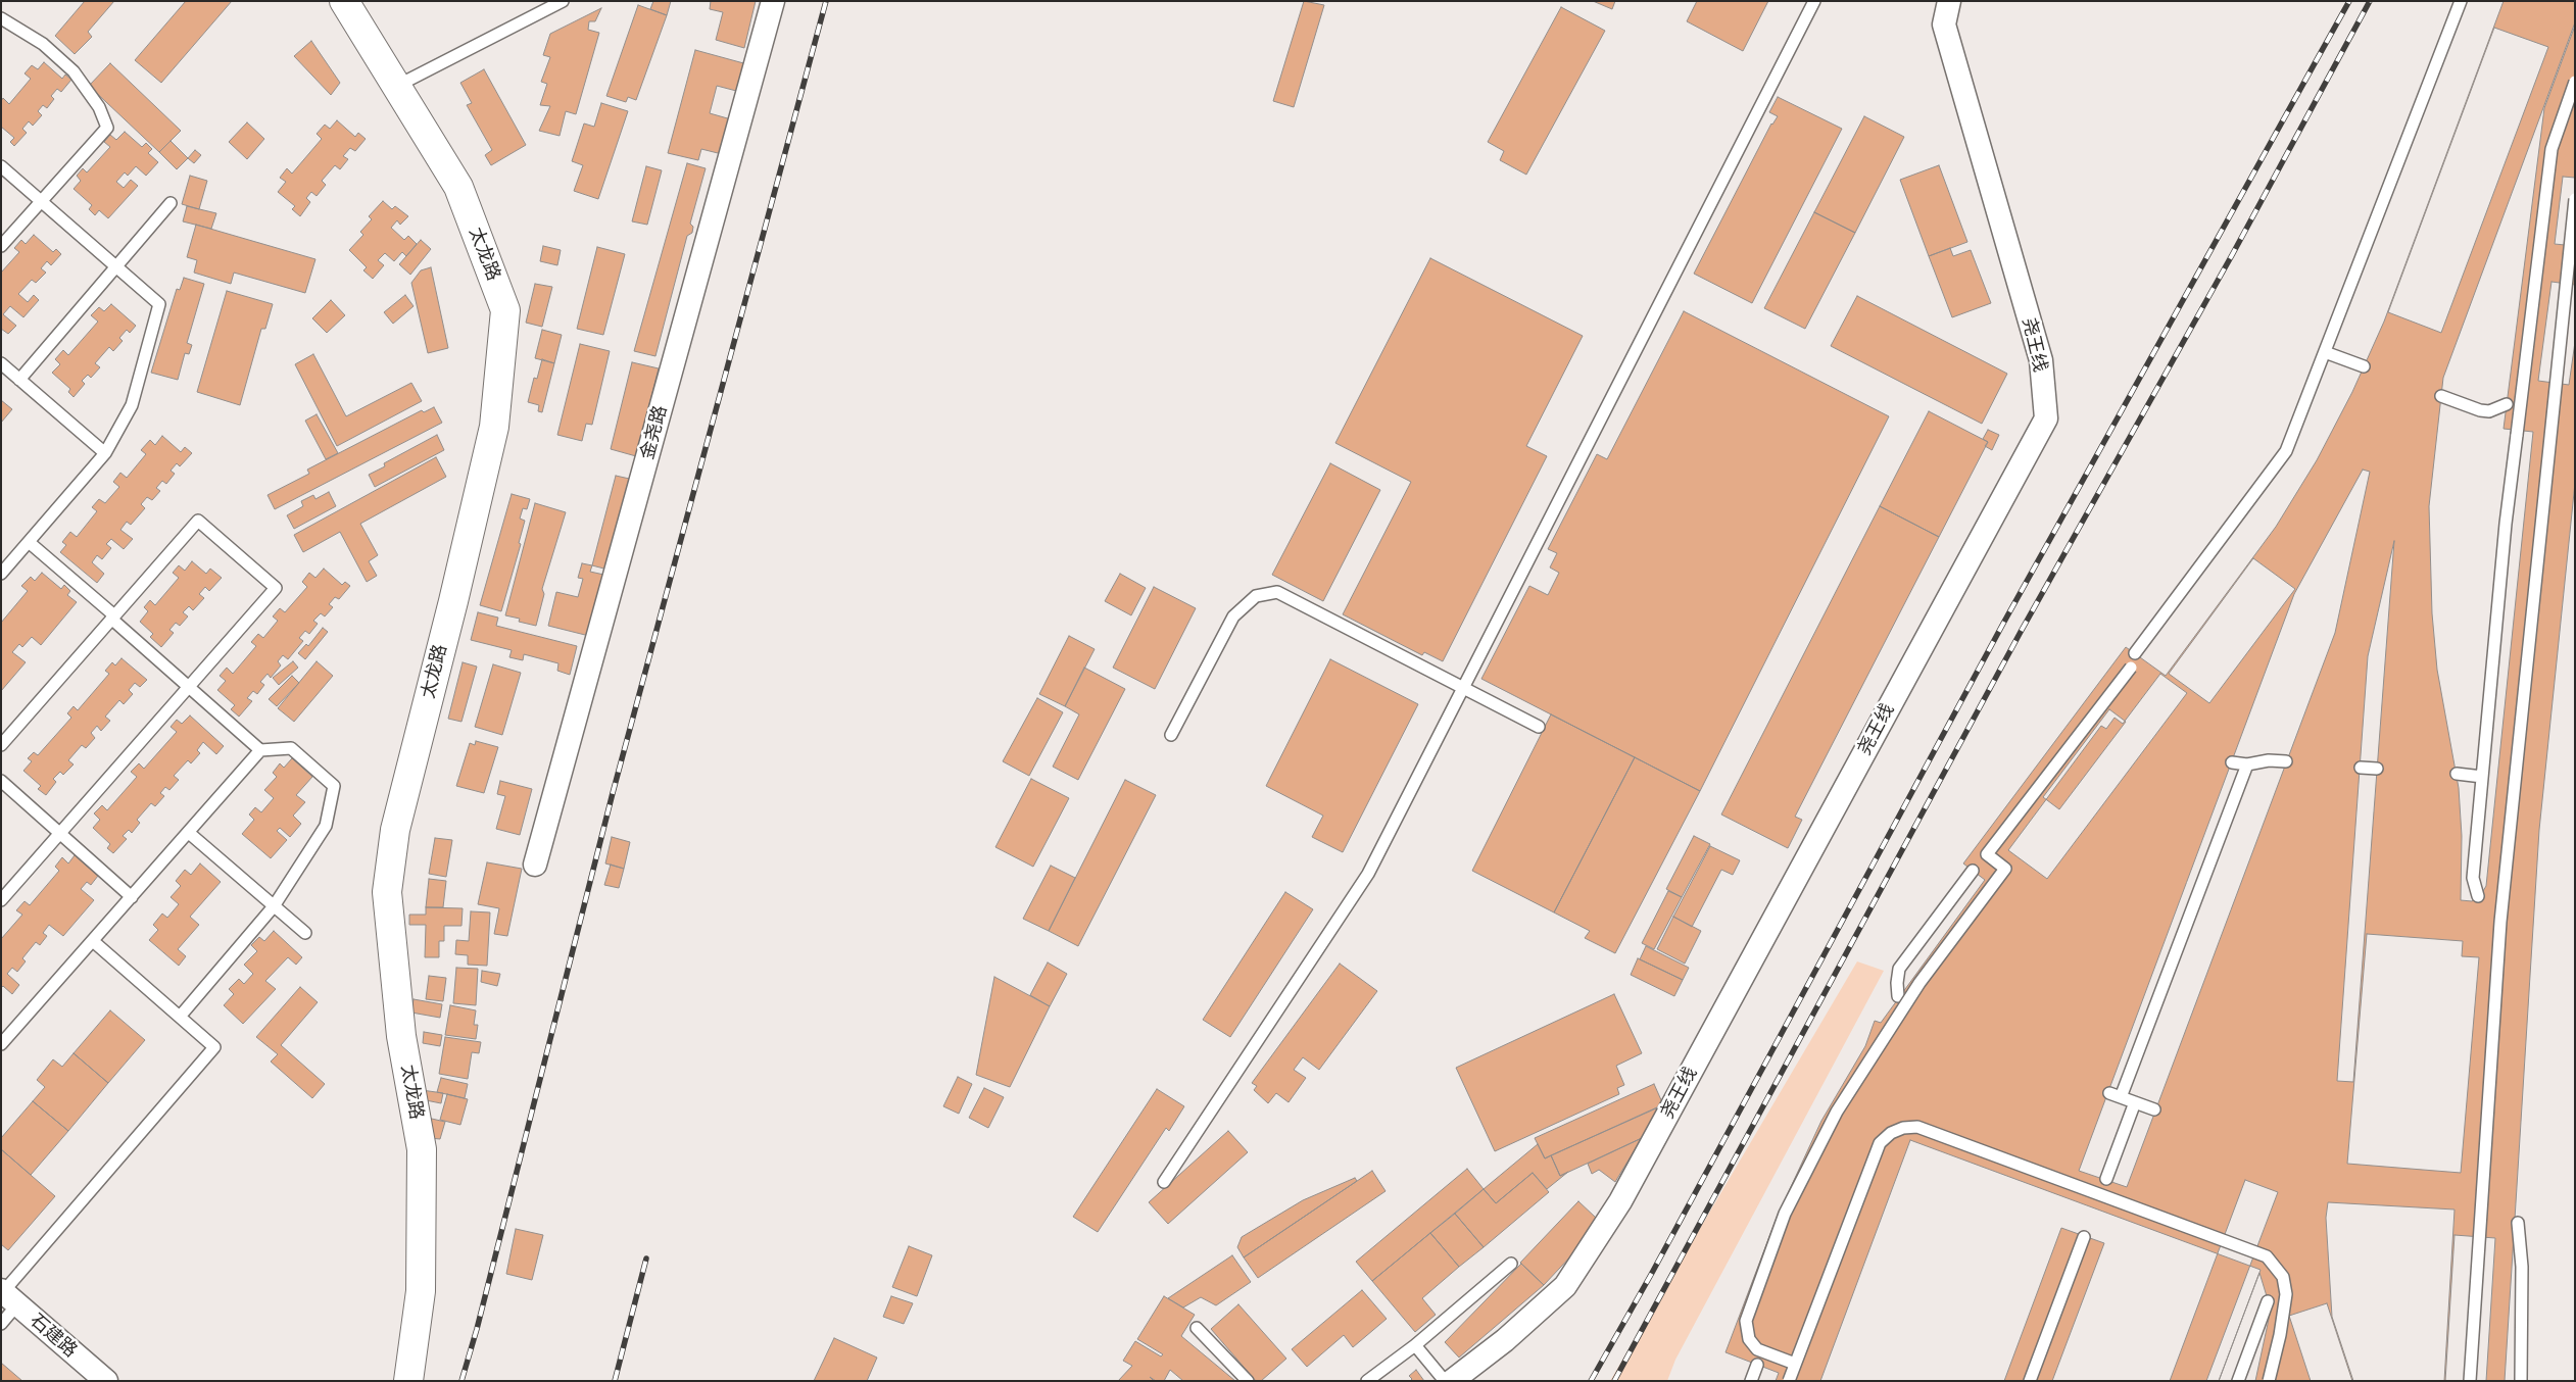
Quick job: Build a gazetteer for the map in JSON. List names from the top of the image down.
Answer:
{
  "streets": {
    "street": [
      "太龙路",
      "尧王线",
      "金尧路",
      "石建路"
    ]
  }
}
